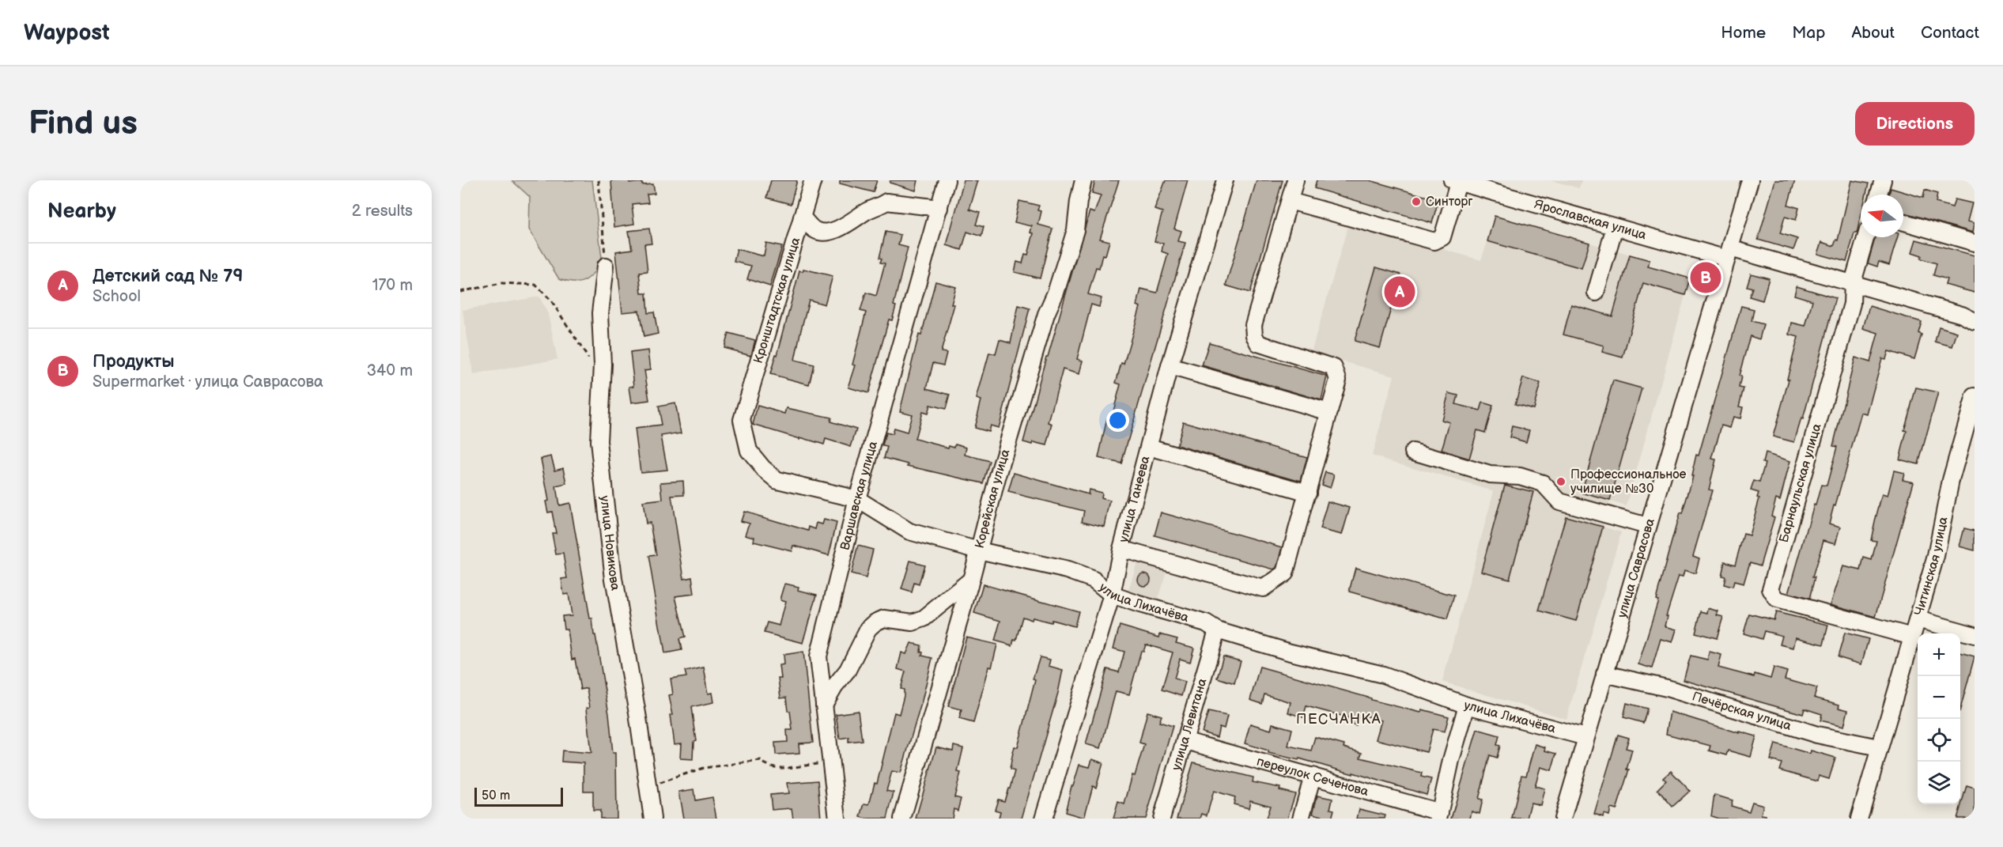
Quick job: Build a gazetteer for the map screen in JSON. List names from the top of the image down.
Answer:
{
  "streets": {
    "street": [
      "Ярославская улица",
      "Кронштадтская улица",
      "Барнаульская улица",
      "Варшавская улица",
      "Корейская улица",
      "улица Танеева",
      "улица Новикова",
      "Читинская улица",
      "улица Саврасова",
      "улица Лихачёва",
      "Печёрская улица",
      "улица Левитана",
      "переулок Сеченова"
    ]
  },
  "crossings": [
    ["Ярославская улица", "Барнаульская улица"],
    ["Ярославская улица", "улица Саврасова"],
    ["Кронштадтская улица", "улица Лихачёва"],
    ["Барнаульская улица", "Читинская улица"],
    ["Варшавская улица", "улица Лихачёва"],
    ["Корейская улица", "улица Лихачёва"],
    ["улица Танеева", "улица Лихачёва"],
    ["Читинская улица", "Печёрская улица"],
    ["улица Саврасова", "улица Лихачёва"],
    ["улица Саврасова", "Печёрская улица"],
    ["улица Лихачёва", "улица Левитана"],
    ["улица Левитана", "переулок Сеченова"]
  ],
  "districts": ["ПЕСЧАНКА"],
  "places": ["Синторг", "Профессиональное училище №30"],
  "scale_bar": "50 m",
  "north": "left",
  "page": {
    "header": "Waypost",
    "nav": [
      "Home",
      "Map",
      "About",
      "Contact"
    ],
    "buttons": "Directions",
    "title": "Find us",
    "heading": ["Nearby", "2 results"],
    "list": [
      {
        "mark": "A",
        "name": "Детский сад № 79",
        "note": "School",
        "value": "170 m"
      },
      {
        "mark": "B",
        "name": "Продукты",
        "note": "Supermarket · улица Саврасова",
        "value": "340 m"
      }
    ],
    "pins": ["B", "A"],
    "map_buttons": ["+", "−"],
    "scale": "50 m"
  }
}
